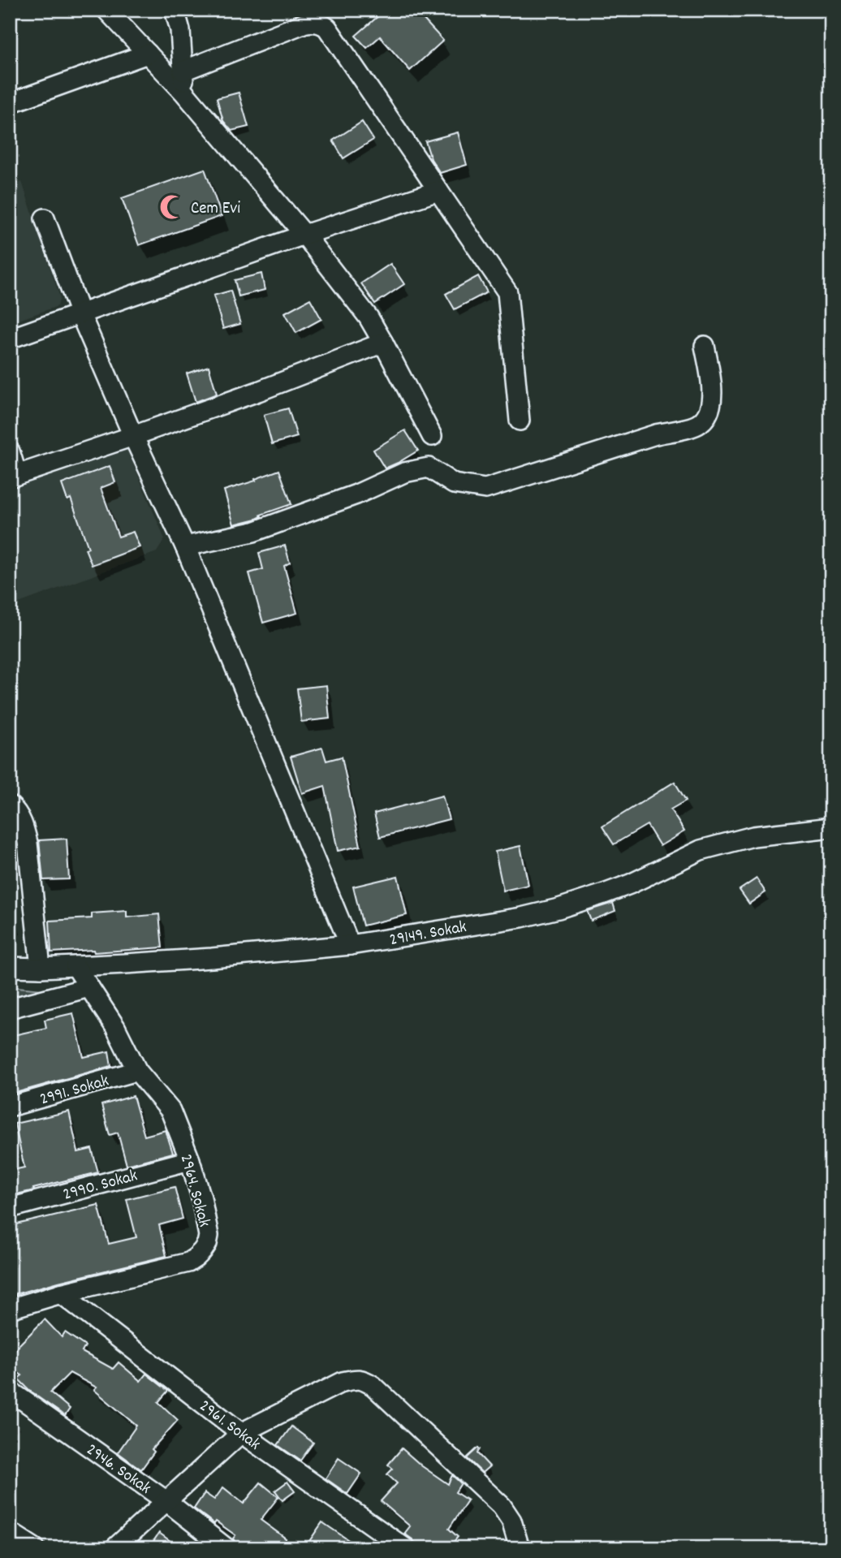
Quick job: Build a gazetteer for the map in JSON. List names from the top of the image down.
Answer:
{
  "streets": {
    "street": [
      "29149. Sokak",
      "2991. Sokak",
      "2990. Sokak",
      "2964. Sokak",
      "2961. Sokak",
      "2946. Sokak"
    ]
  },
  "crossings": [
    ["29149. Sokak", "2964. Sokak"],
    ["2991. Sokak", "2964. Sokak"],
    ["2990. Sokak", "2964. Sokak"],
    ["2964. Sokak", "2961. Sokak"]
  ],
  "places": {
    "mosque": ["Cem Evi"]
  }
}
